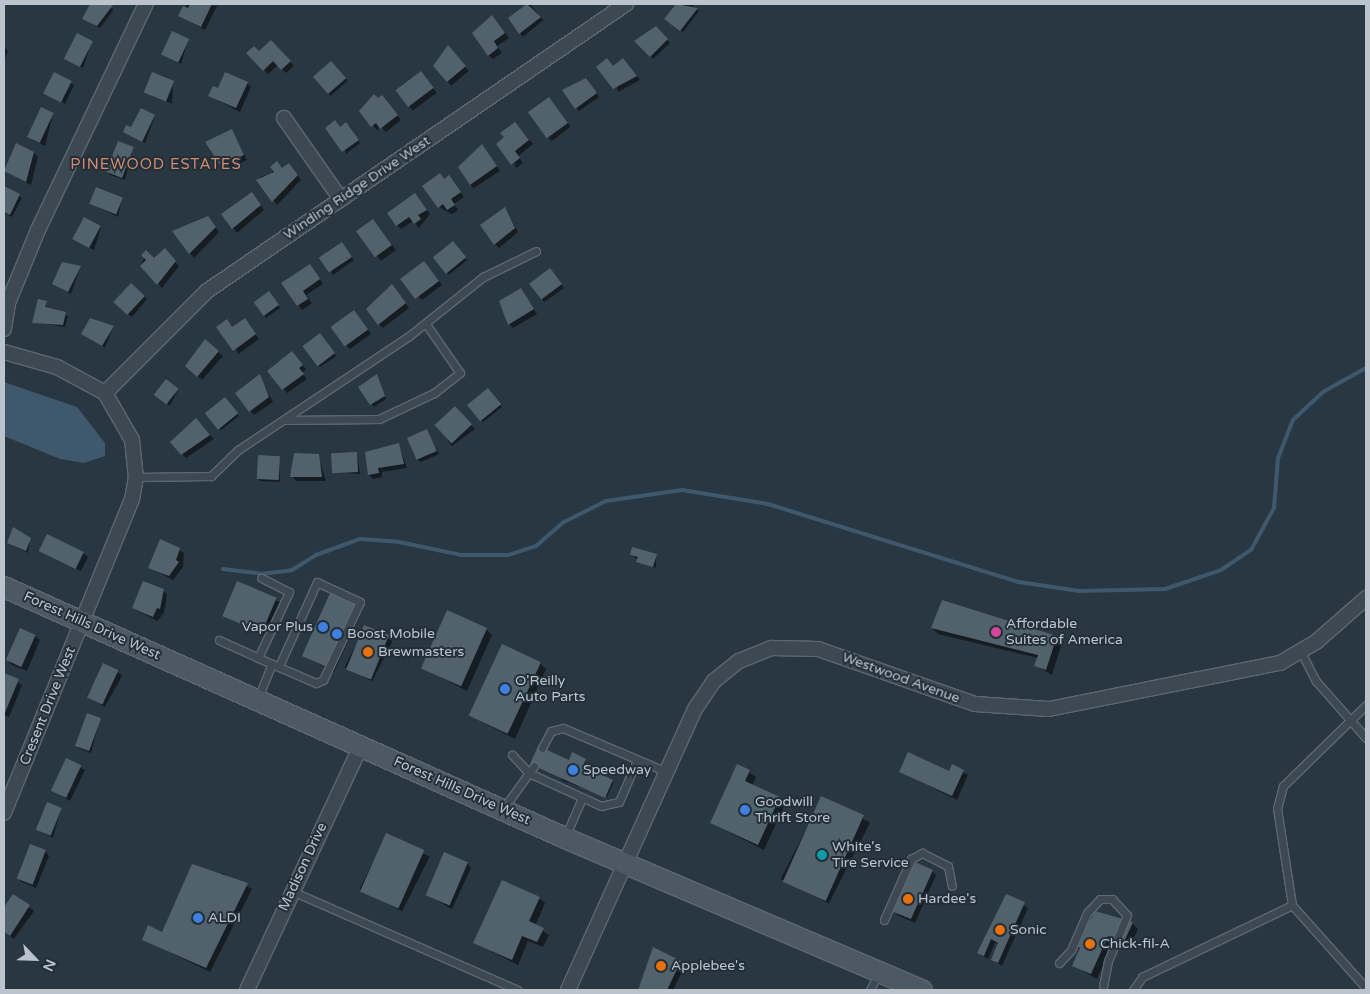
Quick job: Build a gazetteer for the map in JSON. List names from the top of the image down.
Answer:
{
  "streets": {
    "main road": ["Forest Hills Drive West"],
    "street": [
      "Winding Ridge Drive West",
      "Westwood Avenue",
      "Cresent Drive West",
      "Madison Drive"
    ]
  },
  "crossings": [
    ["Winding Ridge Drive West", "Cresent Drive West"],
    ["Forest Hills Drive West", "Westwood Avenue"],
    ["Forest Hills Drive West", "Cresent Drive West"],
    ["Forest Hills Drive West", "Madison Drive"]
  ],
  "districts": ["PINEWOOD ESTATES"],
  "places": [
    "Vapor Plus",
    "Affordable Suites of America",
    "Boost Mobile",
    "Brewmasters",
    "O'Reilly Auto Parts",
    "Speedway",
    "Goodwill Thrift Store",
    "White's Tire Service",
    "Hardee's",
    "ALDI",
    "Sonic",
    "Chick-fil-A",
    "Applebee's"
  ],
  "north": "bottom right"
}
